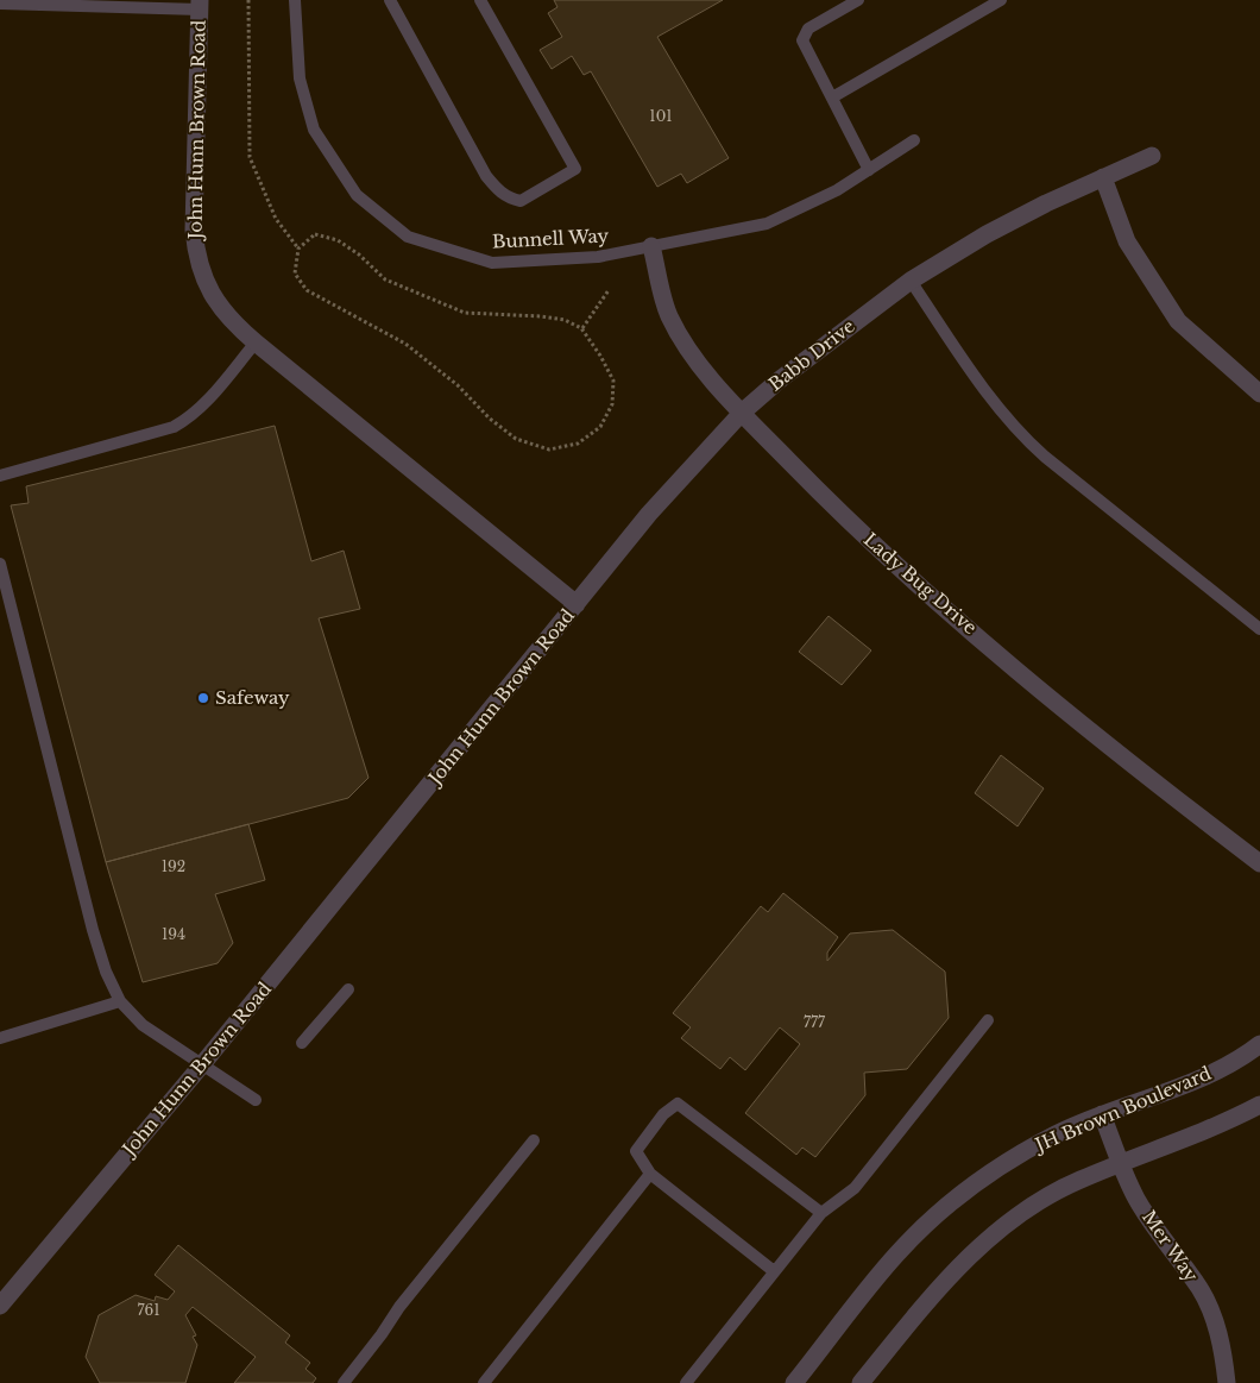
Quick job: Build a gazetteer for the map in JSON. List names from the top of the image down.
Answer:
{
  "streets": {
    "street": [
      "John Hunn Brown Road",
      "Babb Drive",
      "Lady Bug Drive",
      "JH Brown Boulevard",
      "Mer Way"
    ],
    "lane": ["Bunnell Way"]
  },
  "crossings": [
    ["John Hunn Brown Road", "Babb Drive"],
    ["Bunnell Way", "Lady Bug Drive"],
    ["Babb Drive", "Lady Bug Drive"],
    ["JH Brown Boulevard", "Mer Way"]
  ],
  "places": ["Safeway"],
  "house_numbers": [
    "101",
    "192",
    "194",
    "777",
    "761"
  ]
}
